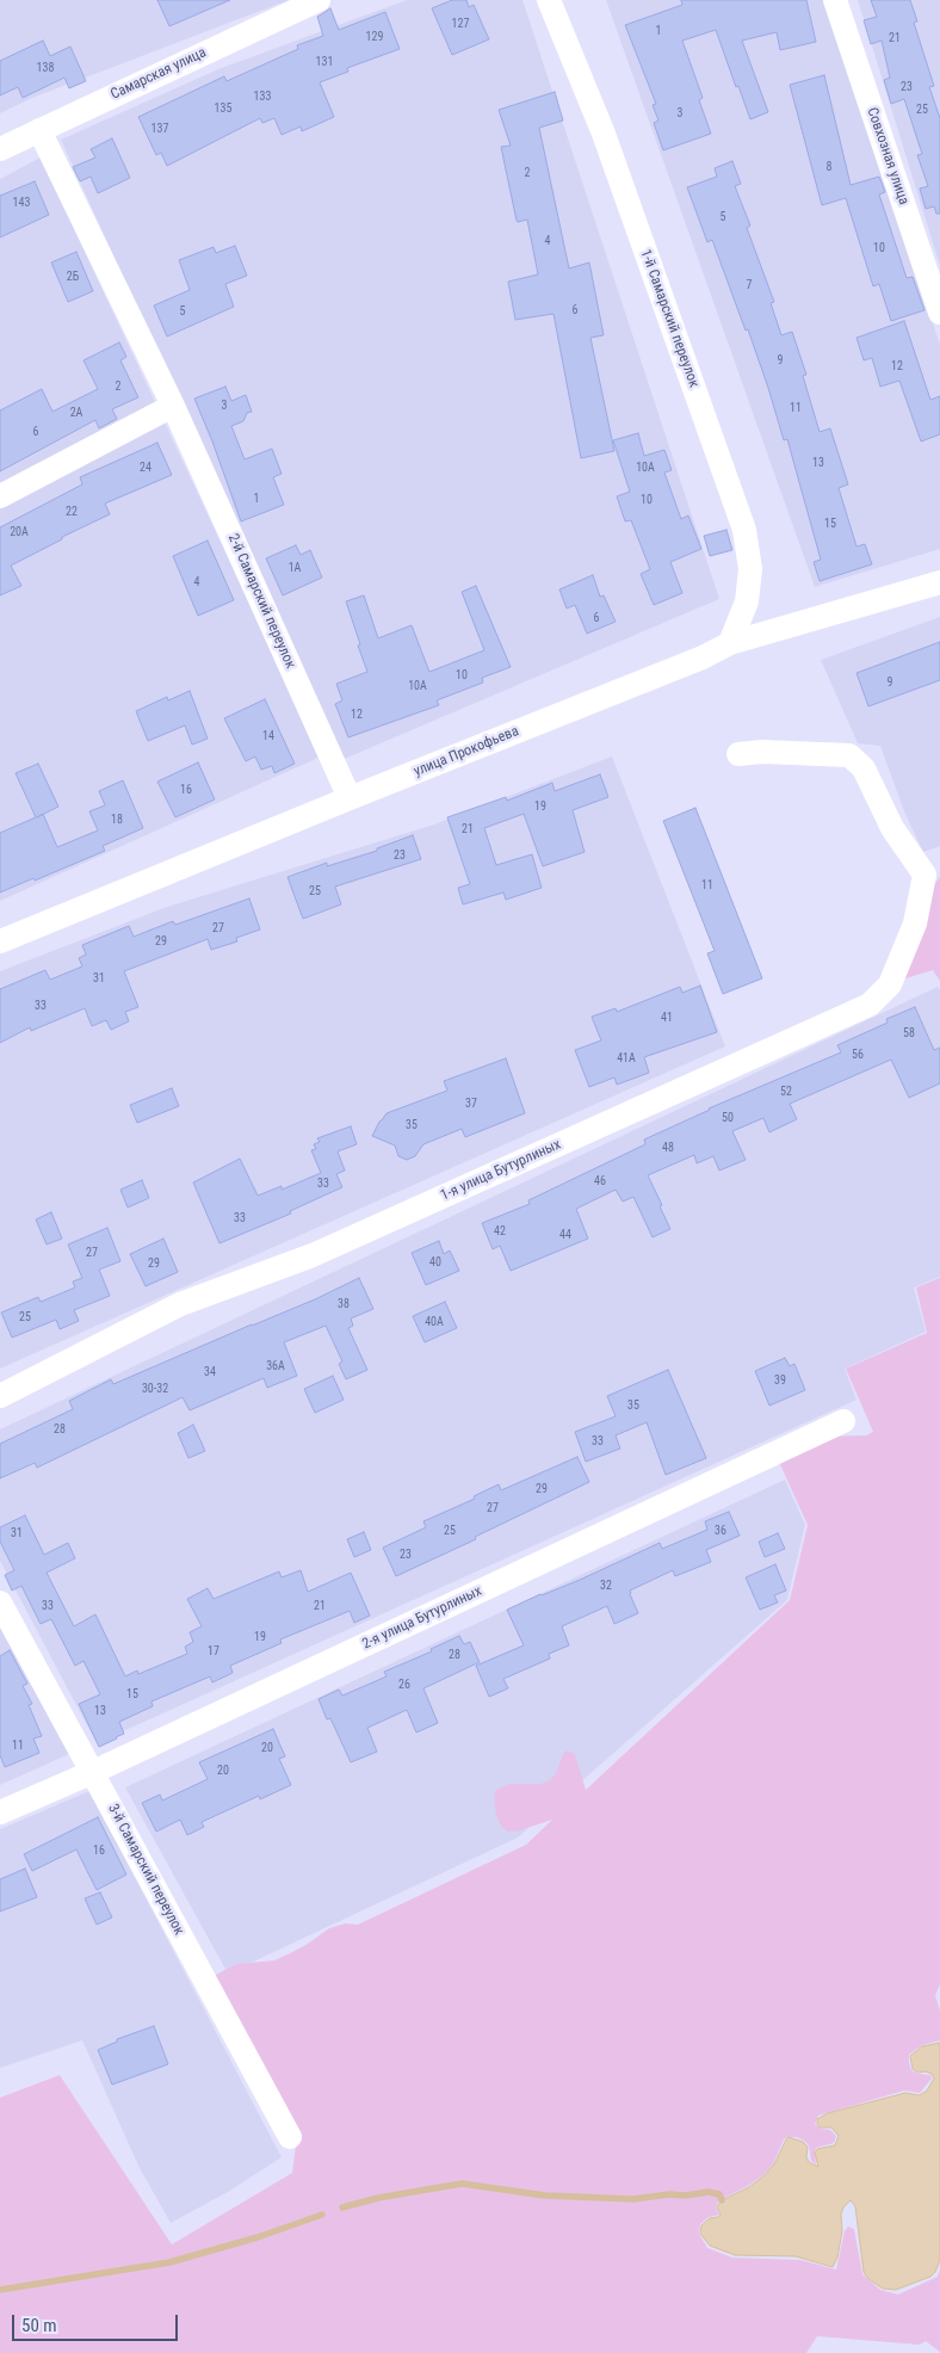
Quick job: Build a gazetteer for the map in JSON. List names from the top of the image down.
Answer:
{
  "streets": {
    "street": [
      "Самарская улица",
      "Совхозная улица",
      "1-й Самарский переулок",
      "2-й Самарский переулок",
      "улица Прокофьева",
      "1-я улица Бутурлиных",
      "2-я улица Бутурлиных",
      "3-й Самарский переулок"
    ]
  },
  "crossings": [
    ["Самарская улица", "2-й Самарский переулок"],
    ["1-й Самарский переулок", "улица Прокофьева"],
    ["2-й Самарский переулок", "улица Прокофьева"],
    ["2-я улица Бутурлиных", "3-й Самарский переулок"]
  ],
  "house_numbers": [
    "127",
    "1",
    "129",
    "21",
    "131",
    "138",
    "23",
    "133",
    "135",
    "25",
    "3",
    "137",
    "8",
    "2",
    "143",
    "5",
    "4",
    "10",
    "2Б",
    "7",
    "6",
    "5",
    "9",
    "12",
    "2",
    "3",
    "11",
    "2А",
    "6",
    "13",
    "24",
    "10А",
    "1",
    "10",
    "22",
    "15",
    "20А",
    "1А",
    "4",
    "6",
    "10",
    "9",
    "10А",
    "12",
    "14",
    "16",
    "19",
    "18",
    "21",
    "23",
    "11",
    "25",
    "27",
    "29",
    "31",
    "33",
    "41",
    "58",
    "56",
    "41А",
    "52",
    "37",
    "50",
    "35",
    "48",
    "46",
    "33",
    "33",
    "42",
    "44",
    "27",
    "40",
    "29",
    "38",
    "25",
    "40А",
    "36А",
    "34",
    "39",
    "30-32",
    "35",
    "28",
    "33",
    "29",
    "27",
    "25",
    "36",
    "31",
    "23",
    "32",
    "33",
    "21",
    "19",
    "17",
    "28",
    "26",
    "15",
    "13",
    "11",
    "20",
    "20",
    "16"
  ],
  "scale_bar": "50 m"
}
